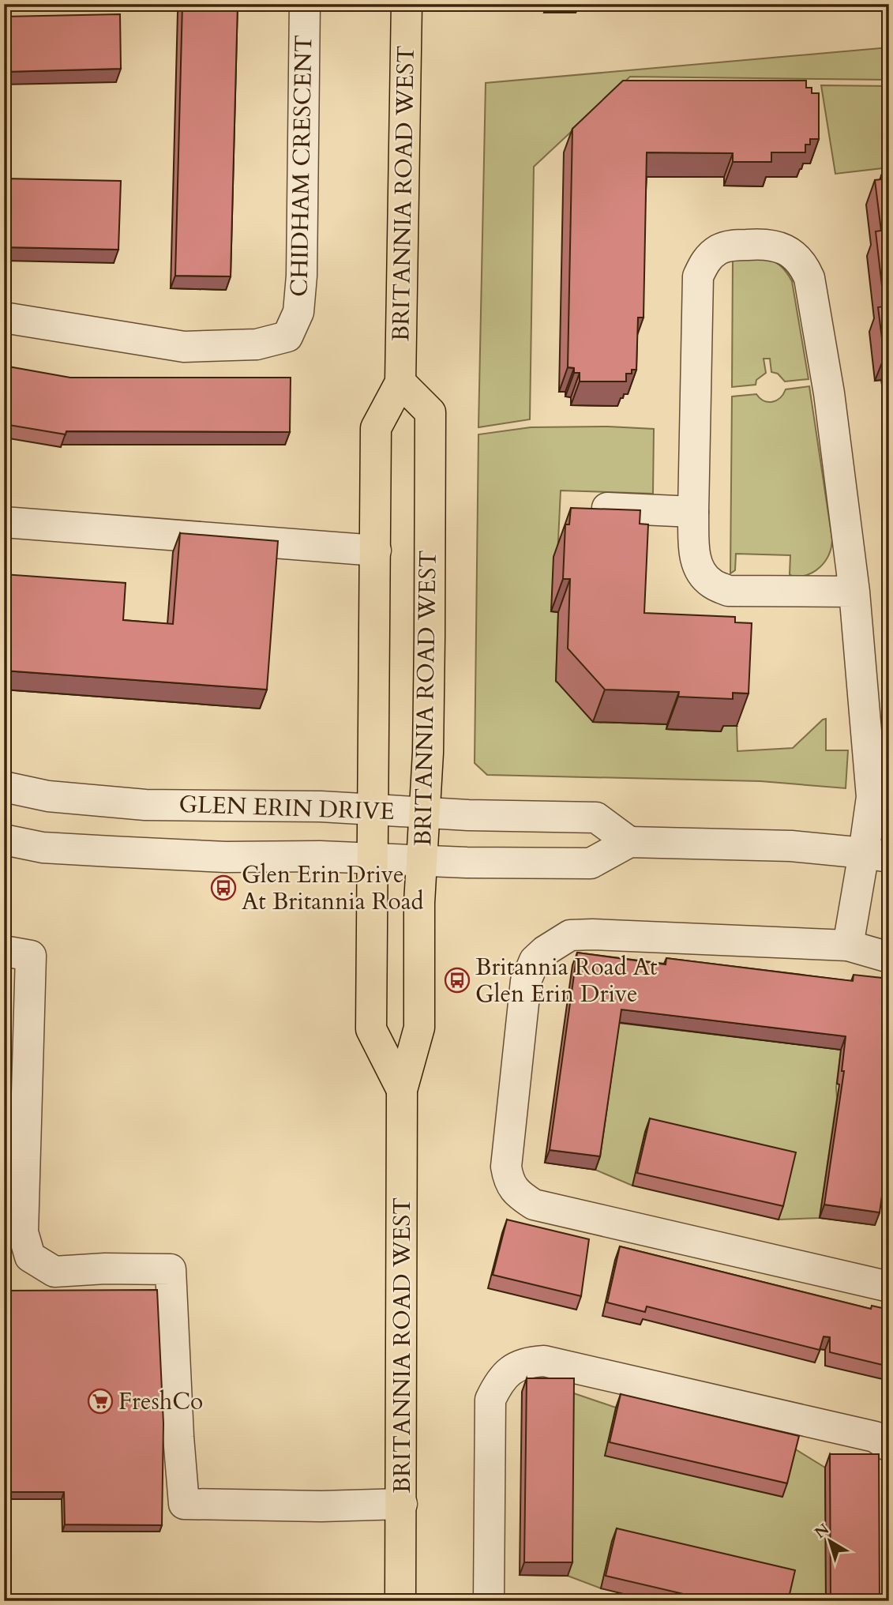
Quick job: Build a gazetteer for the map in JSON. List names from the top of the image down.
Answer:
{
  "streets": {
    "main road": ["BRITANNIA ROAD WEST"],
    "street": ["CHIDHAM CRESCENT", "GLEN ERIN DRIVE"]
  },
  "crossings": [
    ["BRITANNIA ROAD WEST", "GLEN ERIN DRIVE"]
  ],
  "places": {
    "bus stop": ["Glen Erin Drive At Britannia Road", "Britannia Road At Glen Erin Drive"],
    "supermarket": ["FreshCo"]
  },
  "north": "top left"
}
